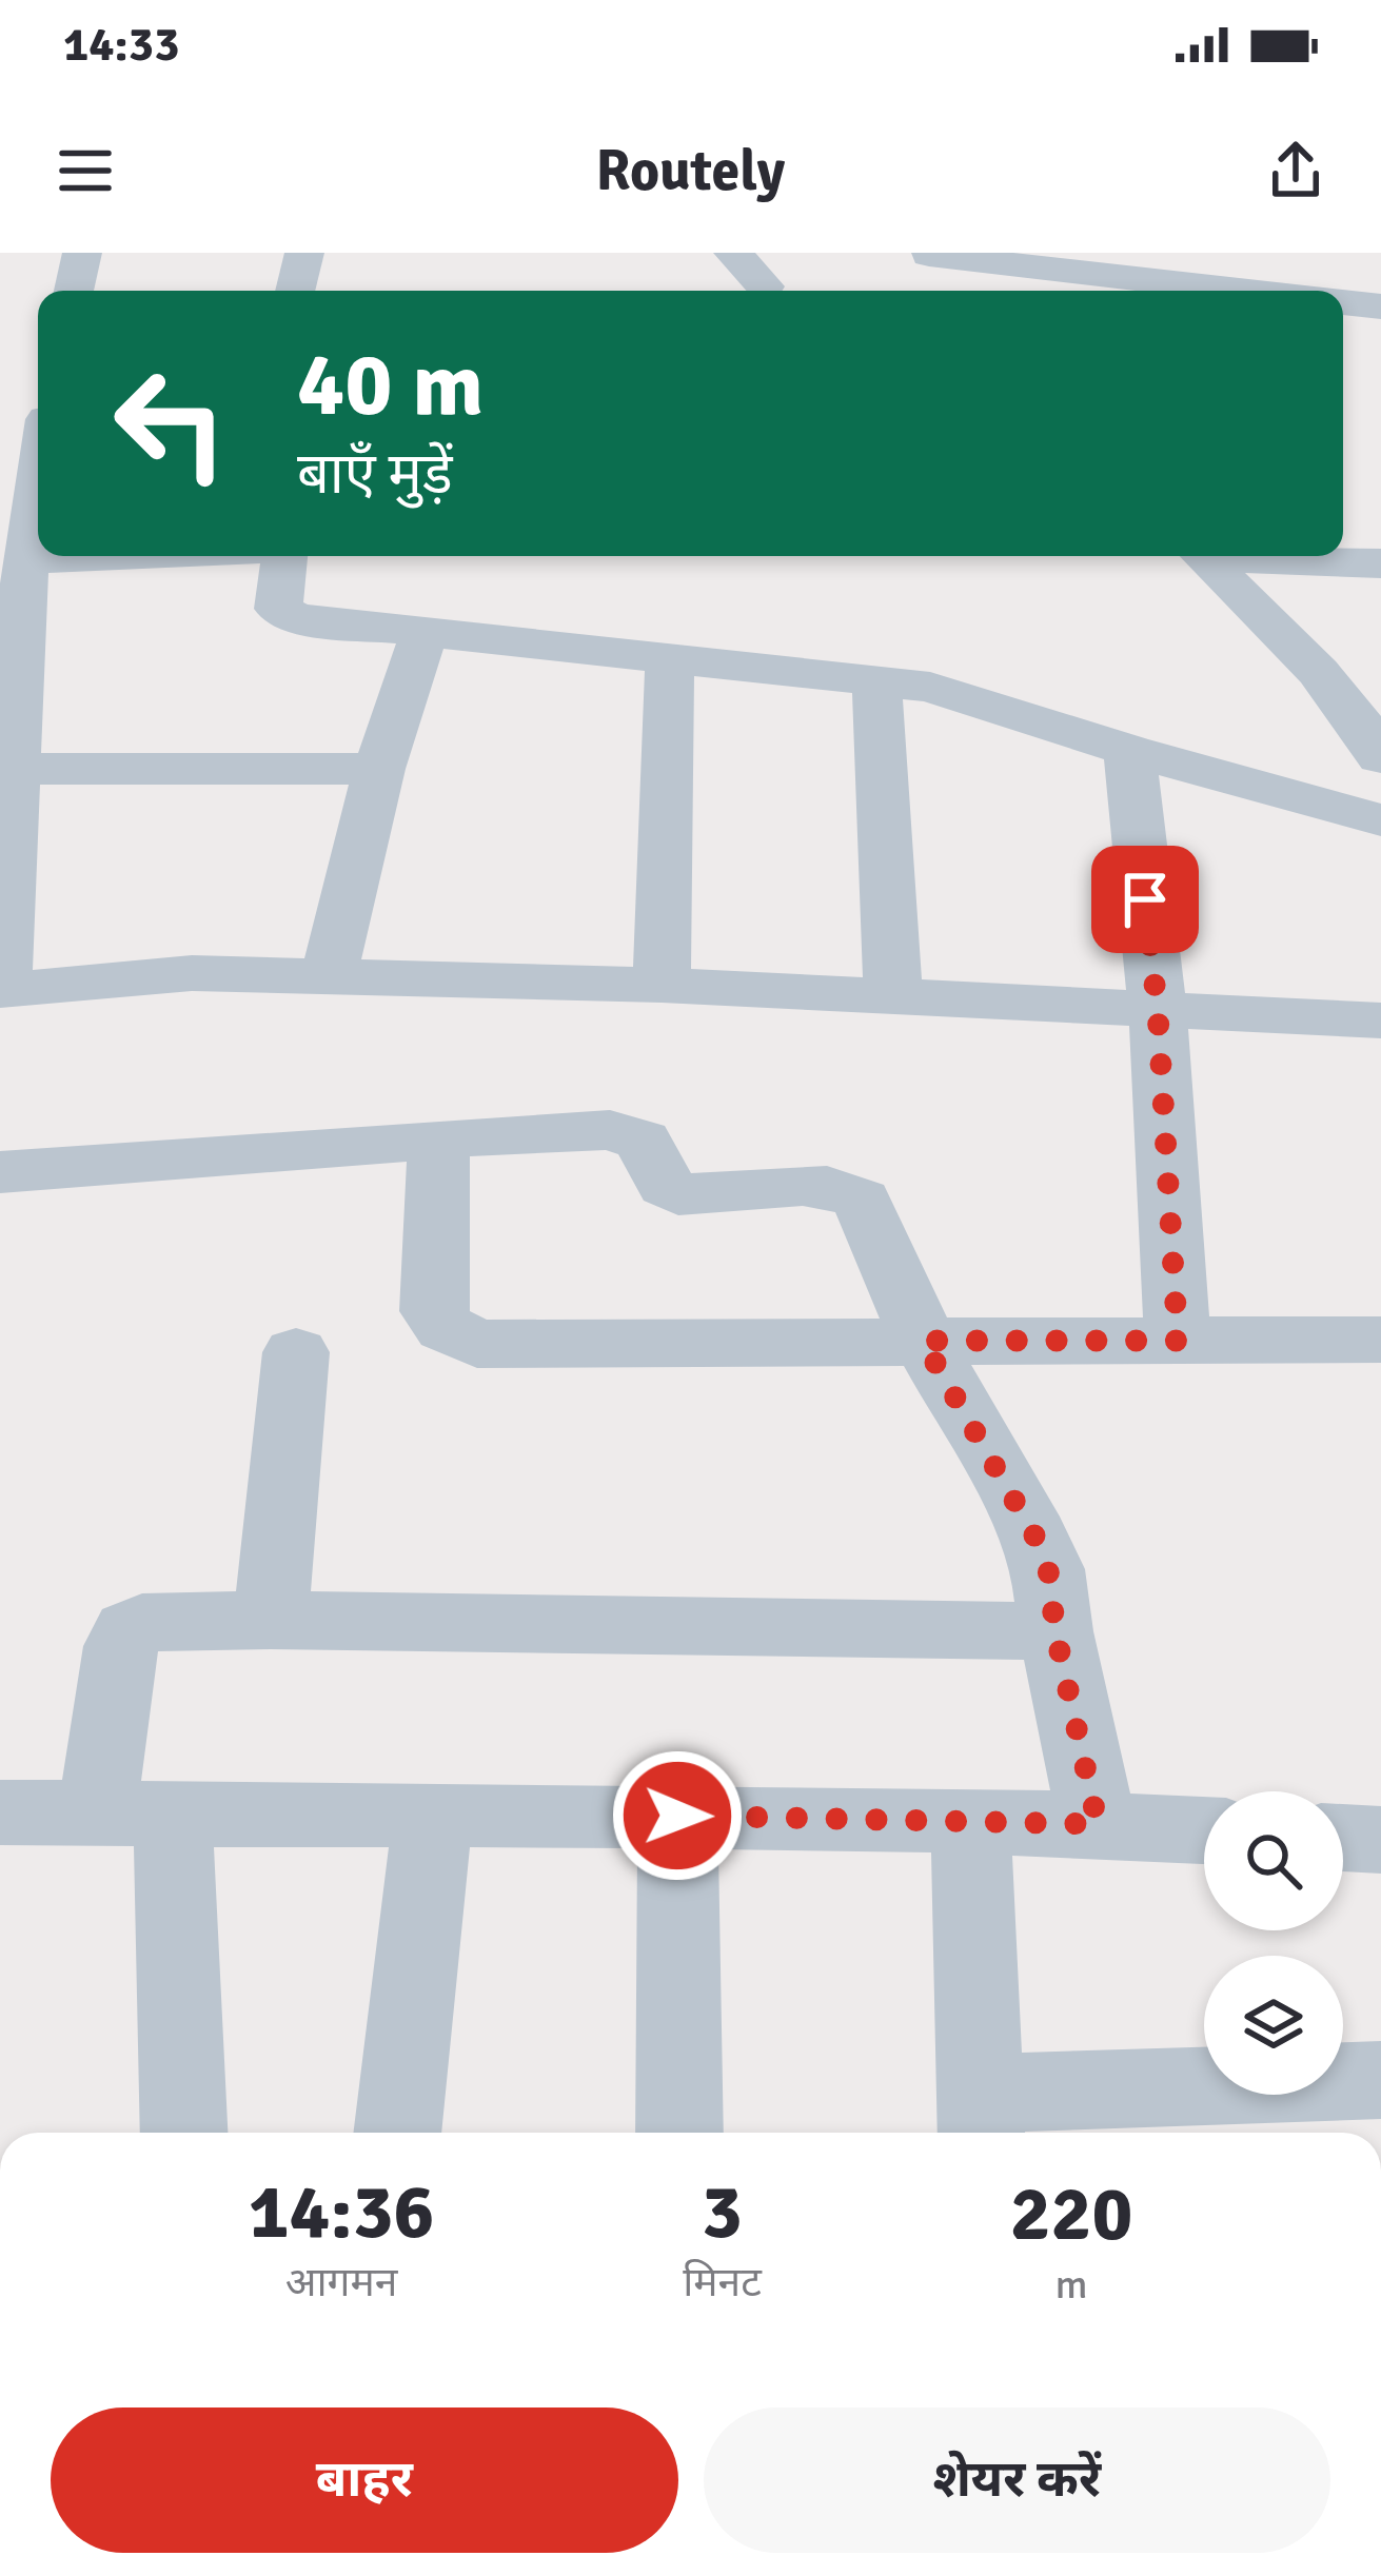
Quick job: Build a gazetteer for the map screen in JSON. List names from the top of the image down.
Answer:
{
  "page": {
    "status": "14:33",
    "header": "Routely",
    "turn": ["40 m", "बाएँ मुड़ें"],
    "eta": [
      "14:36",
      "आगमन",
      "3",
      "मिनट",
      "220",
      "m"
    ],
    "buttons": ["बाहर", "शेयर करें"]
  }
}
